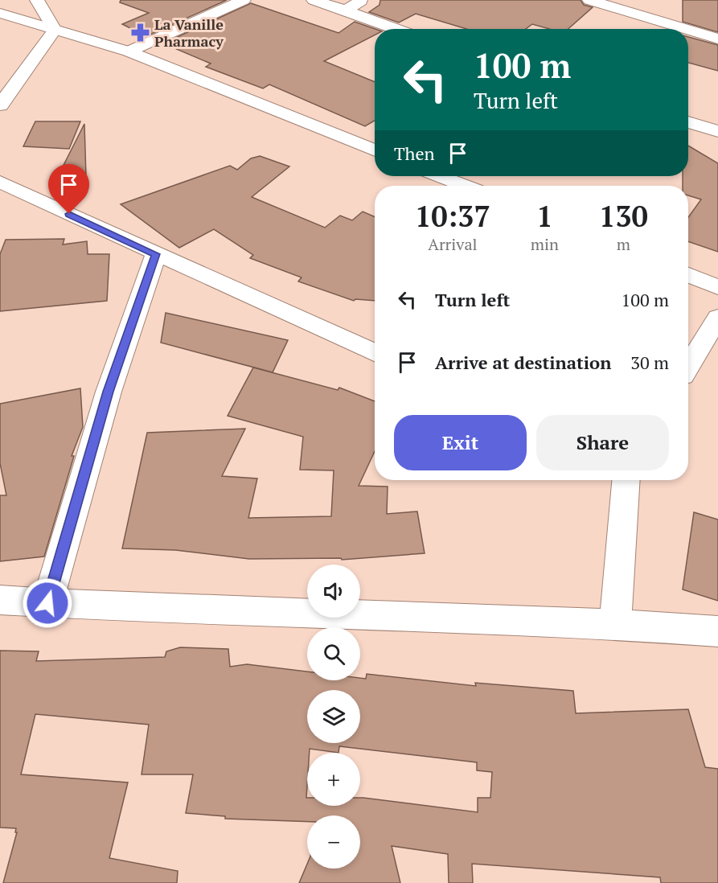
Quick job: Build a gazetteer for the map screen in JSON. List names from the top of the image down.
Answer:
{
  "places": {
    "pharmacy": ["La Vanille Pharmacy"]
  },
  "page": {
    "turn": ["100 m", "Turn left"],
    "then": "Then",
    "eta": [
      "10:37",
      "Arrival",
      "1",
      "min",
      "130",
      "m"
    ],
    "list": [
      {
        "name": "Turn left",
        "value": "100 m"
      },
      {
        "name": "Arrive at destination",
        "value": "30 m"
      }
    ],
    "buttons": ["Exit", "Share"],
    "map_buttons": ["+", "−"]
  }
}
